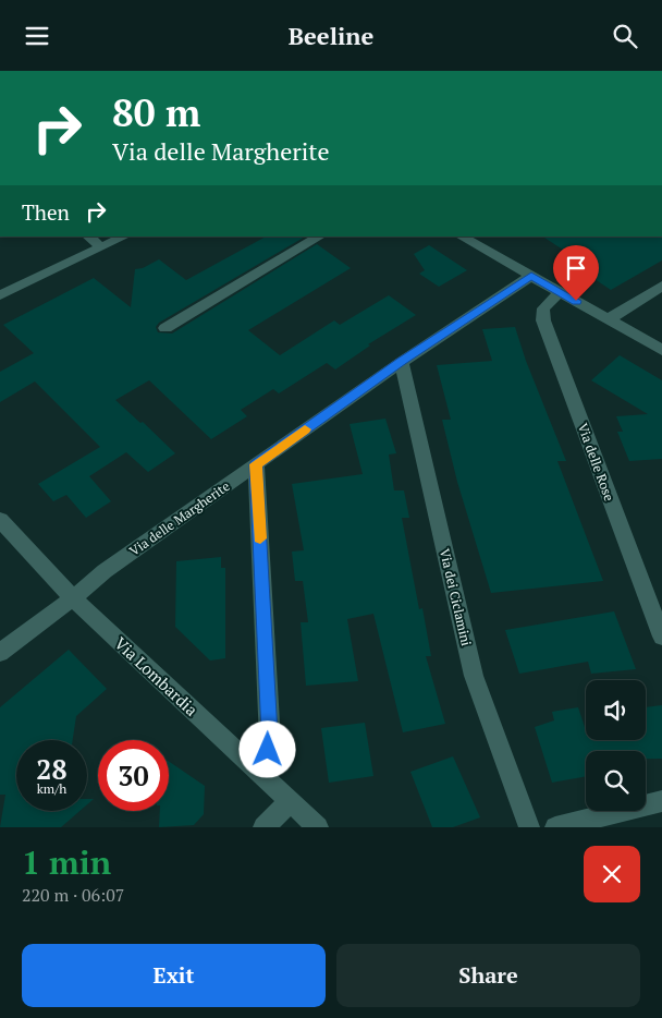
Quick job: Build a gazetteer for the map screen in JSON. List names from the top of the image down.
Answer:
{
  "streets": {
    "street": [
      "Via delle Rose",
      "Via delle Margherite",
      "Via dei Ciclamini",
      "Via Lombardia"
    ]
  },
  "crossings": [
    ["Via delle Margherite", "Via dei Ciclamini"],
    ["Via delle Margherite", "Via Lombardia"]
  ],
  "page": {
    "header": "Beeline",
    "turn": ["80 m", "Via delle Margherite"],
    "then": "Then",
    "speed": "28 km/h",
    "limit": "30",
    "heading": ["1 min", "220 m · 06:07"],
    "buttons": ["Exit", "Share"]
  }
}
